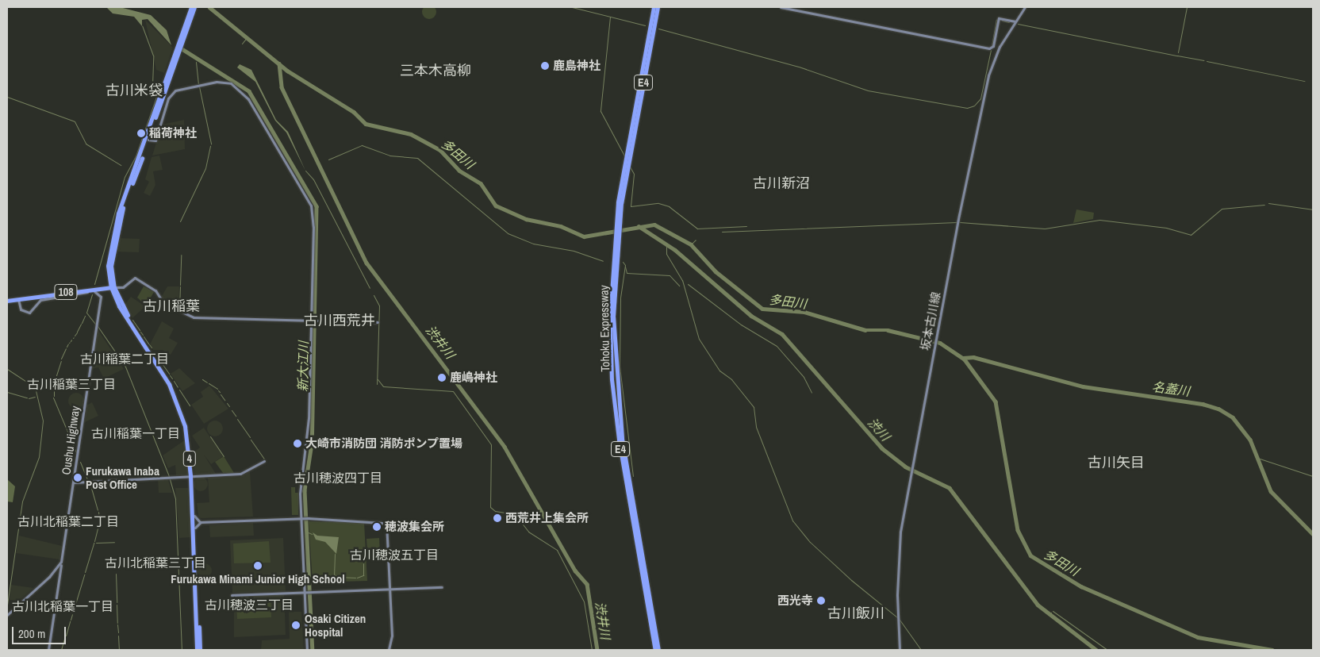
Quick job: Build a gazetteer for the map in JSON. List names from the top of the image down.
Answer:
{
  "streets": {
    "highway": [
      "E4",
      "108",
      "Tohoku Expressway",
      "4"
    ],
    "street": ["坂本古川線", "Oushu Highway"]
  },
  "crossings": [
    ["108", "Oushu Highway"],
    ["108", "4"]
  ],
  "districts": [
    "三本木高柳",
    "古川米袋",
    "古川新沼",
    "古川稲葉",
    "古川西荒井",
    "古川稲葉二丁目",
    "古川稲葉三丁目",
    "古川稲葉一丁目",
    "古川矢目",
    "古川穂波四丁目",
    "古川北稲葉二丁目",
    "古川穂波五丁目",
    "古川北稲葉三丁目",
    "古川穂波三丁目",
    "古川北稲葉一丁目",
    "古川飯川"
  ],
  "water": [
    "多田川",
    "渋井川",
    "新大江川",
    "名蓋川",
    "渋川"
  ],
  "places": [
    "鹿島神社",
    "稲荷神社",
    "鹿嶋神社",
    "大崎市消防団 消防ポンプ置場",
    "Furukawa Inaba Post Office",
    "西荒井上集会所",
    "穂波集会所",
    "Furukawa Minami Junior High School",
    "西光寺",
    "Osaki Citizen Hospital"
  ],
  "scale_bar": "200 m"
}
